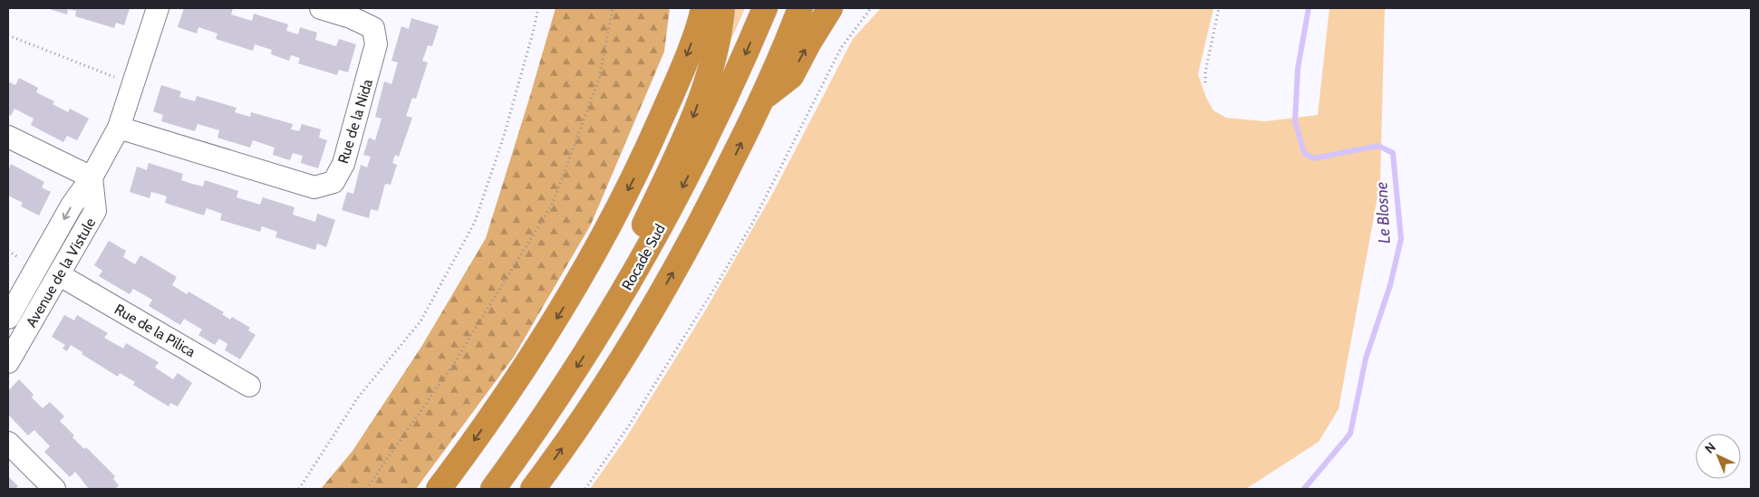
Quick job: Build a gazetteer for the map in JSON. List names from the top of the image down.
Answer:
{
  "streets": {
    "highway": ["Rocade Sud"],
    "street": ["Rue de la Nida", "Avenue de la Vistule", "Rue de la Pilica"]
  },
  "crossings": [
    ["Rue de la Nida", "Avenue de la Vistule"],
    ["Avenue de la Vistule", "Rue de la Pilica"]
  ],
  "water": ["Le Blosne"],
  "north": "top left"
}
